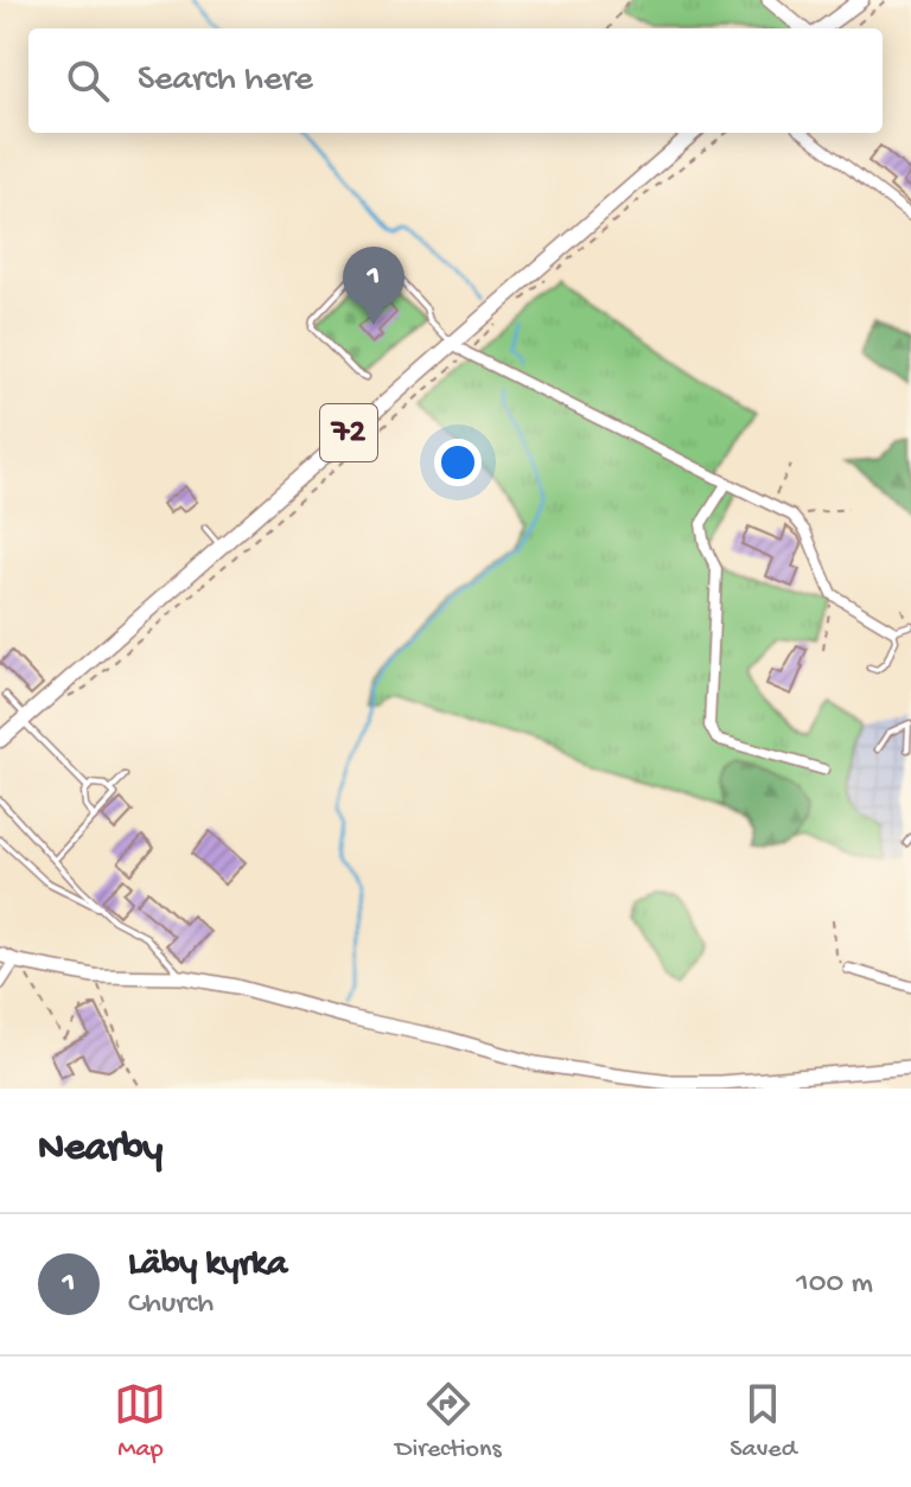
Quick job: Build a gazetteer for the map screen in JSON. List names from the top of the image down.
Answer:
{
  "streets": {
    "main road": ["72"]
  },
  "page": {
    "search": "Search here",
    "pins": "1",
    "heading": "Nearby",
    "list": [
      {
        "mark": "1",
        "name": "Läby kyrka",
        "note": "Church",
        "value": "100 m"
      }
    ],
    "nav": ["Map", "Directions", "Saved"]
  }
}
